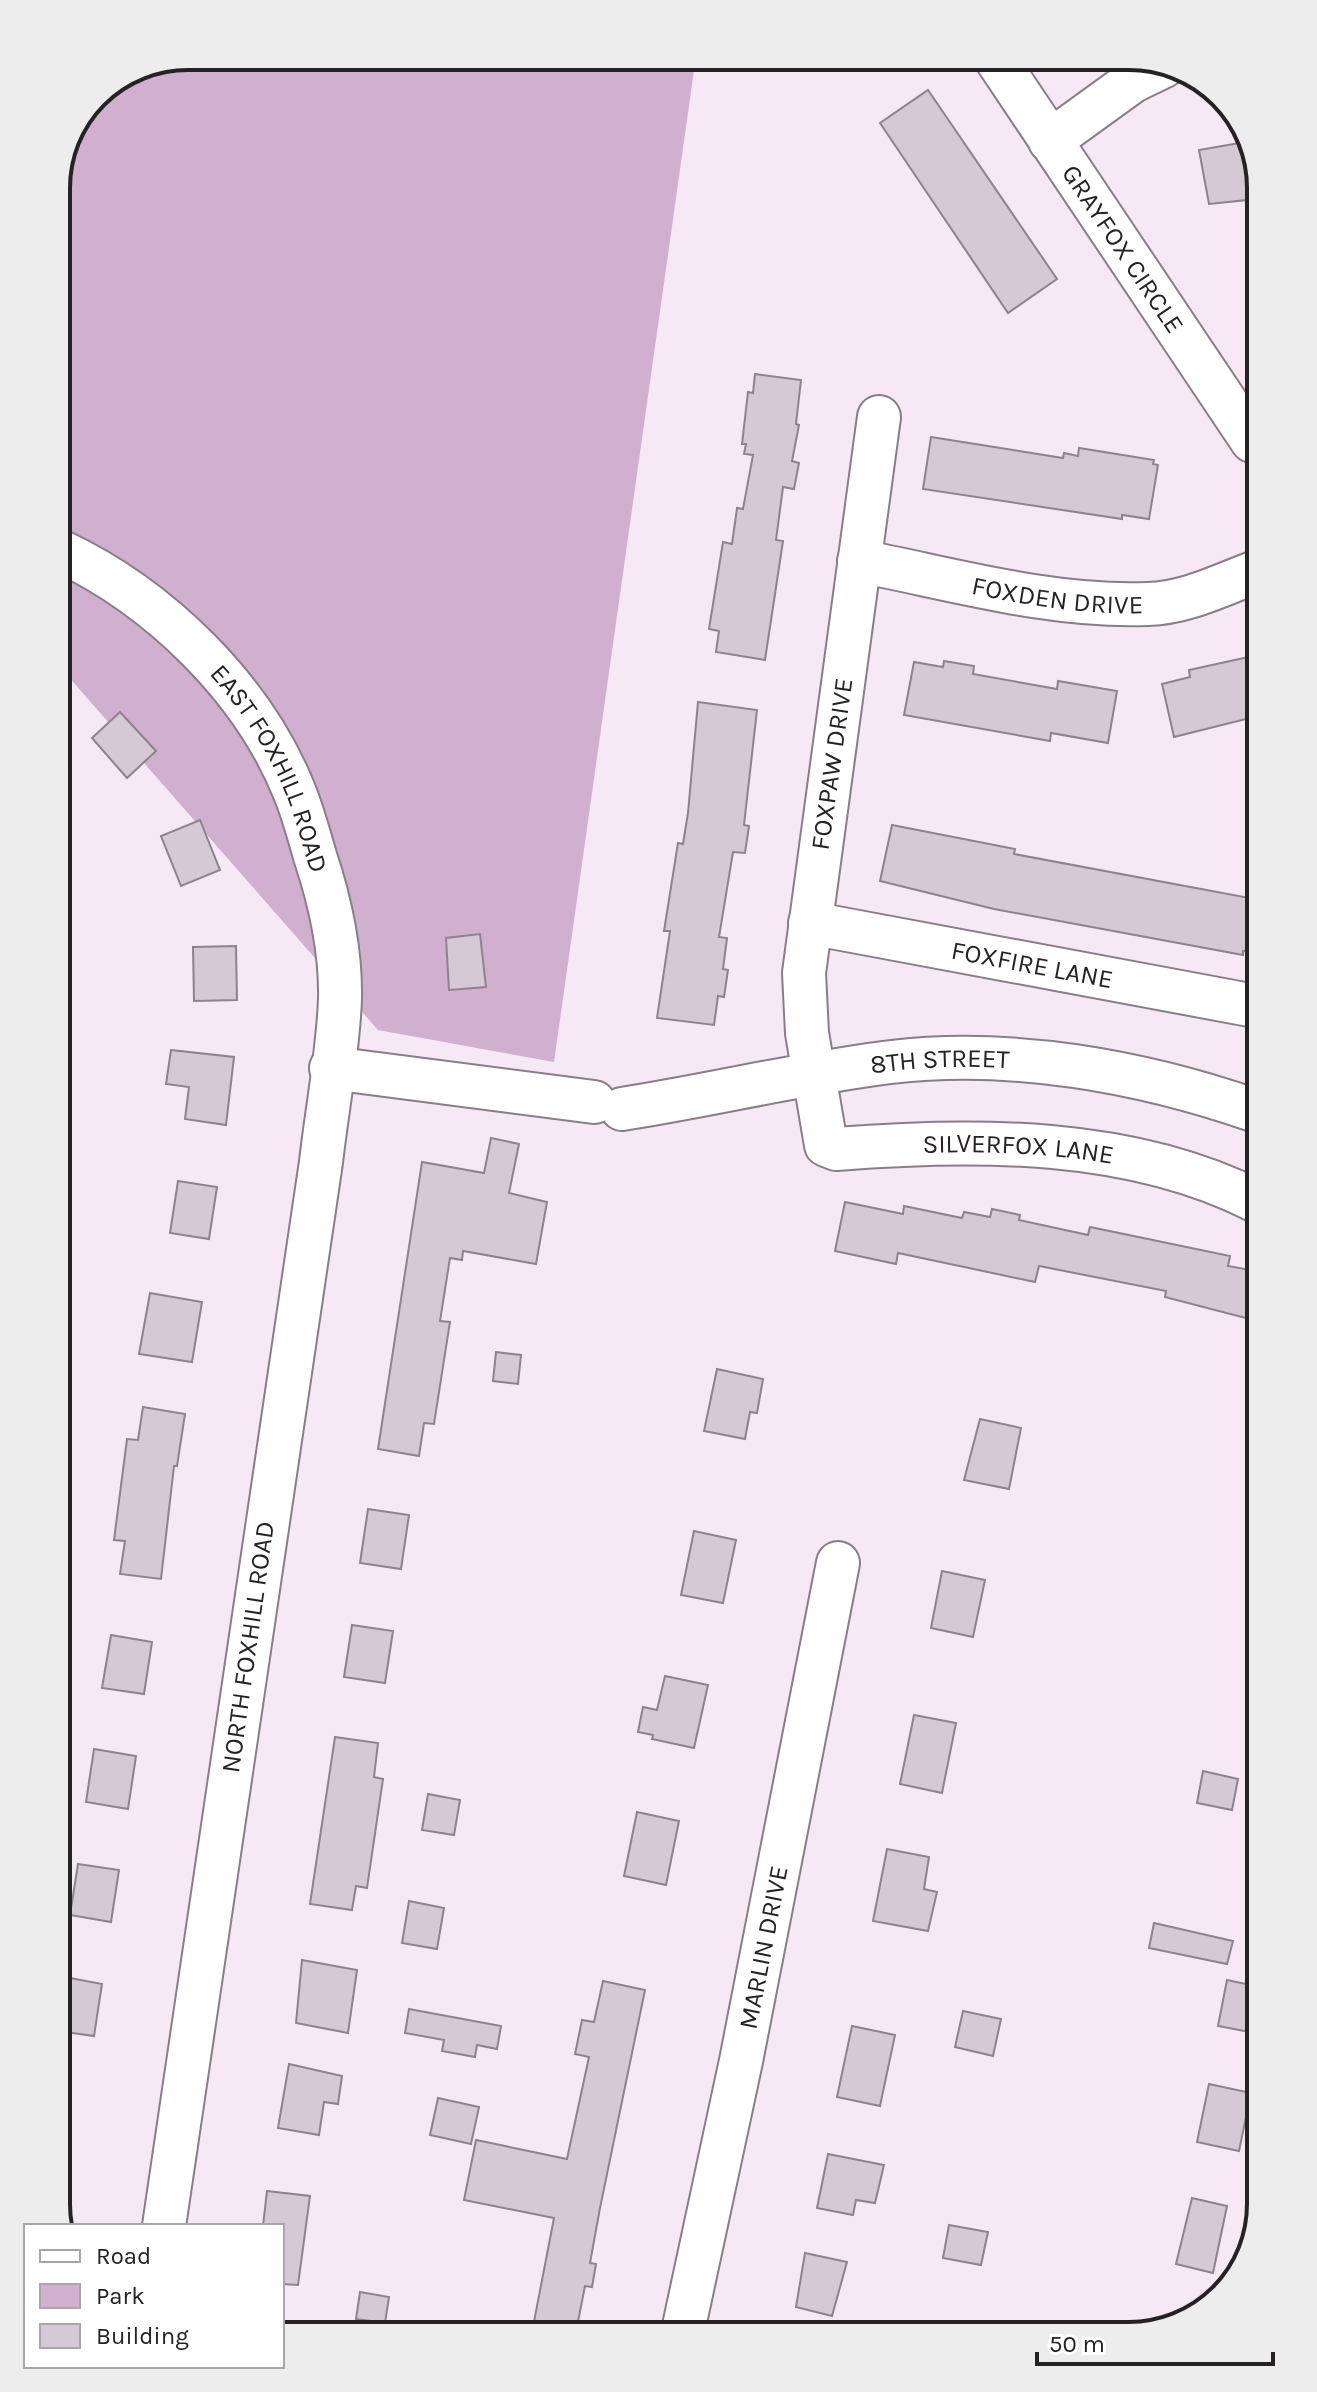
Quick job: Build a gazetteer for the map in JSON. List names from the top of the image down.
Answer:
{
  "streets": {
    "street": [
      "GRAYFOX CIRCLE",
      "FOXDEN DRIVE",
      "FOXPAW DRIVE",
      "EAST FOXHILL ROAD",
      "FOXFIRE LANE",
      "8TH STREET",
      "SILVERFOX LANE",
      "NORTH FOXHILL ROAD",
      "MARLIN DRIVE"
    ]
  },
  "crossings": [
    ["FOXDEN DRIVE", "FOXPAW DRIVE"],
    ["FOXPAW DRIVE", "FOXFIRE LANE"],
    ["FOXPAW DRIVE", "8TH STREET"],
    ["FOXPAW DRIVE", "SILVERFOX LANE"],
    ["EAST FOXHILL ROAD", "8TH STREET"],
    ["EAST FOXHILL ROAD", "NORTH FOXHILL ROAD"],
    ["8TH STREET", "SILVERFOX LANE"],
    ["8TH STREET", "NORTH FOXHILL ROAD"]
  ],
  "legend": ["Road", "Park", "Building"],
  "scale_bar": "50 m"
}
